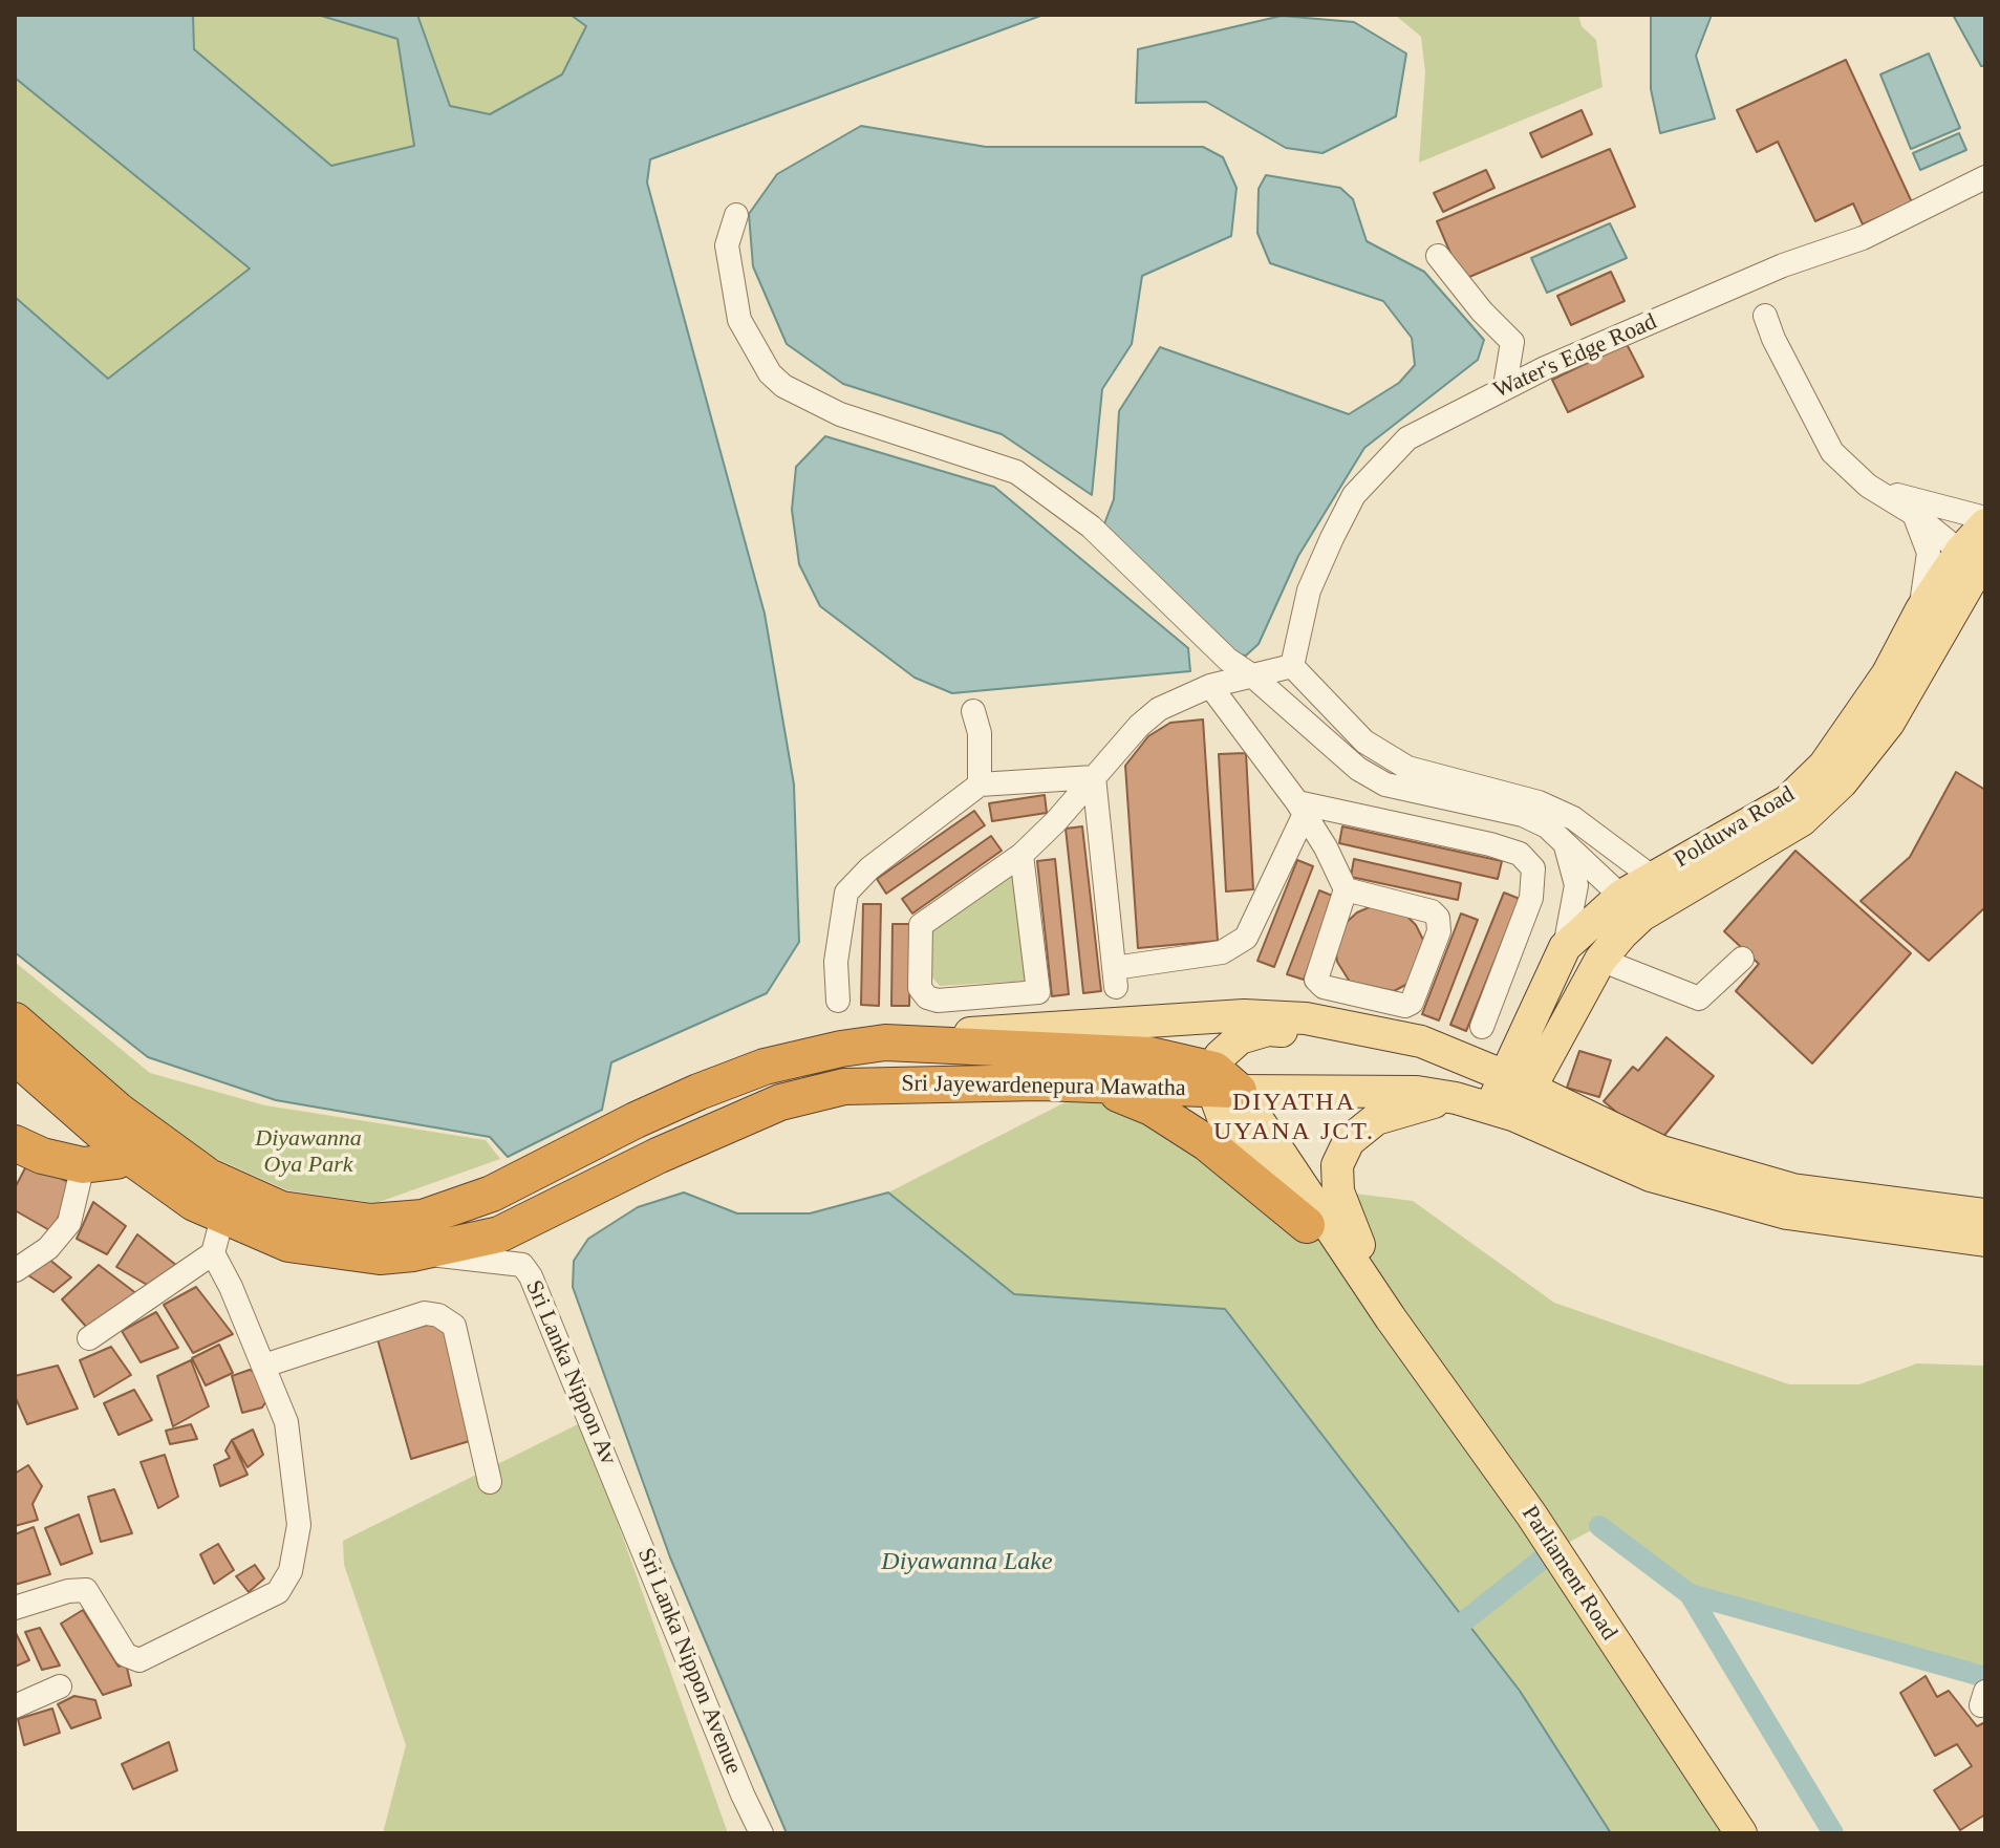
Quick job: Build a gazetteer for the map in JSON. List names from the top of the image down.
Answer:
{
  "streets": {
    "highway": ["Sri Jayewardenepura Mawatha"],
    "main road": ["Polduwa Road", "Parliament Road"],
    "street": ["Water's Edge Road", "Sri Lanka Nippon Av", "Sri Lanka Nippon Avenue"]
  },
  "crossings": [
    ["Sri Jayewardenepura Mawatha", "Sri Lanka Nippon Av"],
    ["Sri Jayewardenepura Mawatha", "Parliament Road"],
    ["Sri Lanka Nippon Av", "Sri Lanka Nippon Avenue"]
  ],
  "districts": ["DIYATHA UYANA JCT."],
  "water": ["Diyawanna Lake"],
  "parks": ["Diyawanna Oya Park"]
}
